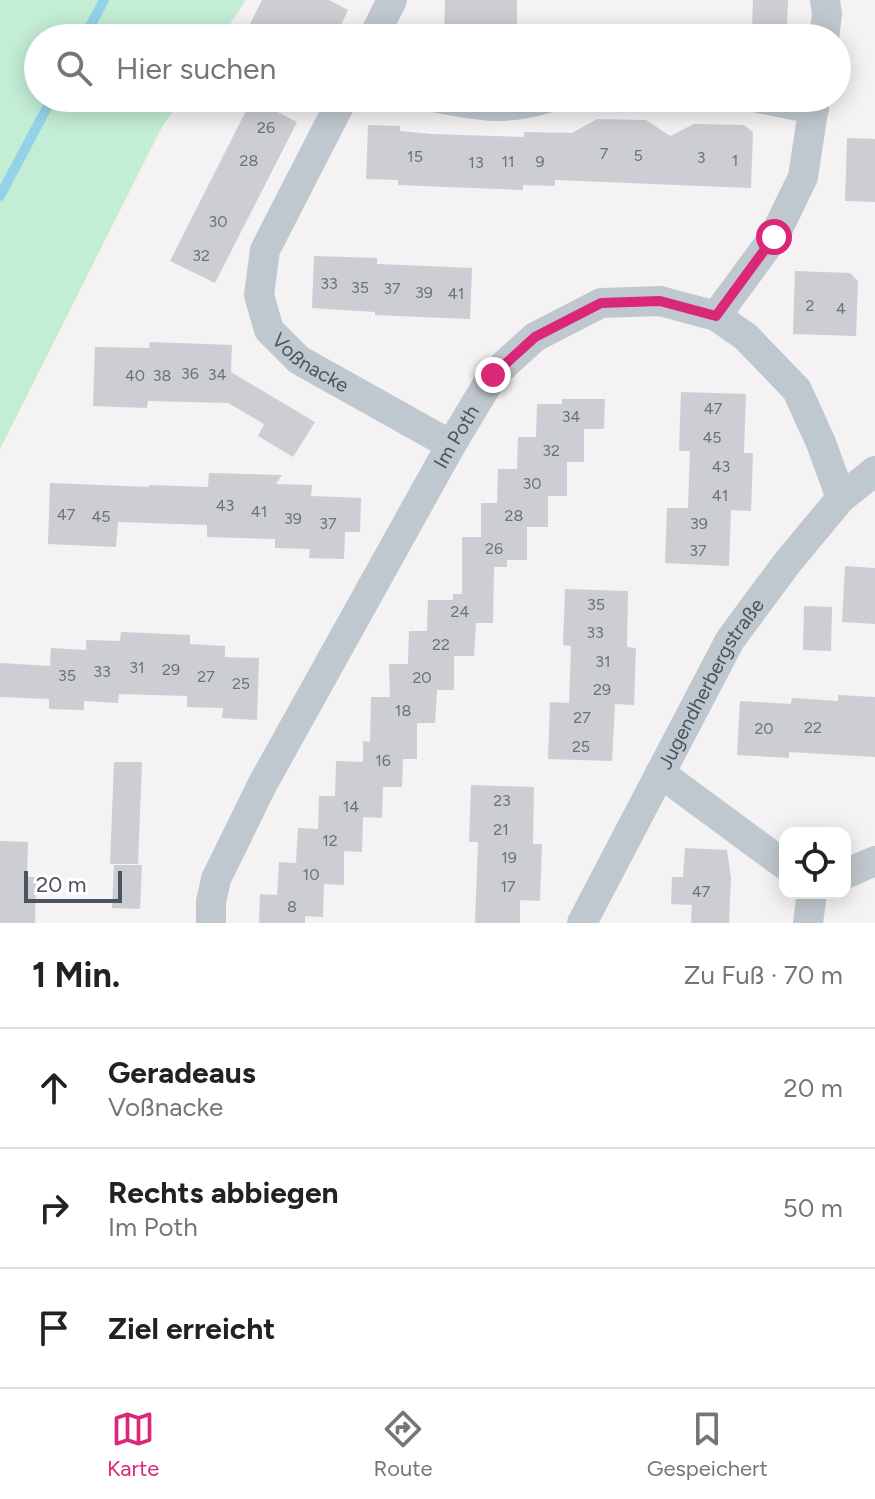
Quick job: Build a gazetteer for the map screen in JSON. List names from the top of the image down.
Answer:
{
  "streets": {
    "street": ["Voßnacke", "Im Poth", "Jugendherbergstraße"]
  },
  "crossings": [
    ["Voßnacke", "Im Poth"],
    ["Im Poth", "Jugendherbergstraße"]
  ],
  "house_numbers": [
    "26",
    "7",
    "5",
    "15",
    "3",
    "28",
    "1",
    "11",
    "9",
    "13",
    "30",
    "32",
    "33",
    "35",
    "37",
    "39",
    "41",
    "2",
    "4",
    "36",
    "34",
    "40",
    "38",
    "47",
    "34",
    "45",
    "32",
    "43",
    "30",
    "41",
    "43",
    "41",
    "47",
    "28",
    "45",
    "39",
    "37",
    "39",
    "26",
    "37",
    "35",
    "24",
    "33",
    "22",
    "31",
    "31",
    "29",
    "33",
    "35",
    "27",
    "20",
    "25",
    "29",
    "18",
    "27",
    "22",
    "20",
    "25",
    "16",
    "23",
    "14",
    "21",
    "12",
    "19",
    "10",
    "17",
    "47",
    "8"
  ],
  "scale_bar": "20 m",
  "page": {
    "search": "Hier suchen",
    "scale": "20 m",
    "heading": ["1 Min.", "Zu Fuß · 70 m"],
    "list": [
      ["Geradeaus", "Voßnacke", "20 m"],
      ["Rechts abbiegen", "Im Poth", "50 m"],
      "Ziel erreicht"
    ],
    "nav": ["Karte", "Route", "Gespeichert"]
  }
}
